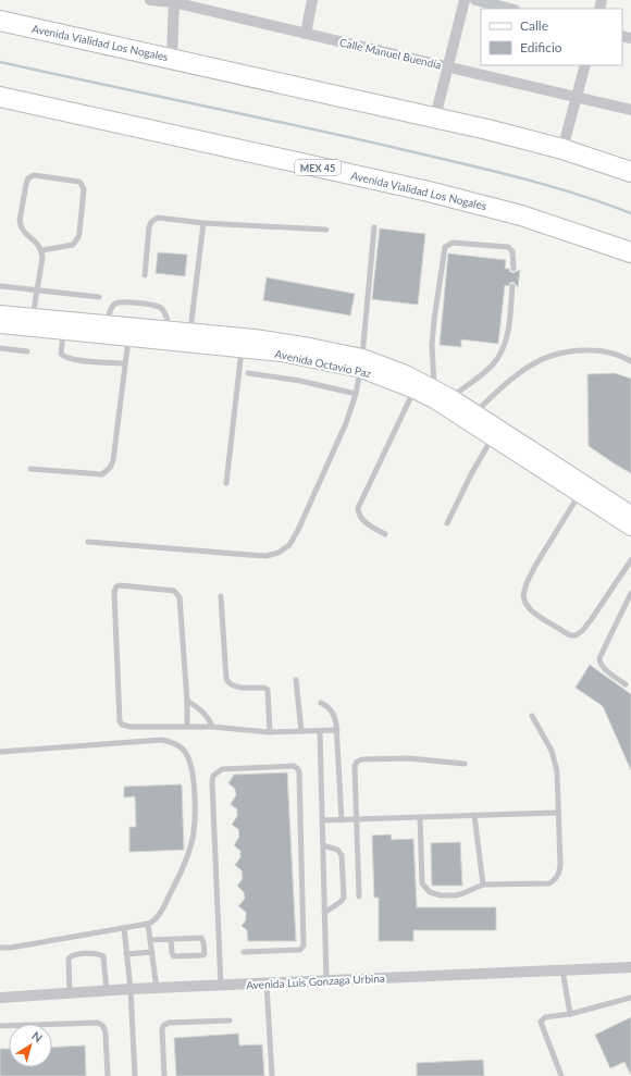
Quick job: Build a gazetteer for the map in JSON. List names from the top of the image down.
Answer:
{
  "streets": {
    "highway": ["Avenida Vialidad Los Nogales", "MEX 45"],
    "street": ["Calle Manuel Buendía", "Avenida Octavio Paz", "Avenida Luis Gonzaga Urbina"]
  },
  "legend": ["Calle", "Edificio"],
  "north": "top right"
}
